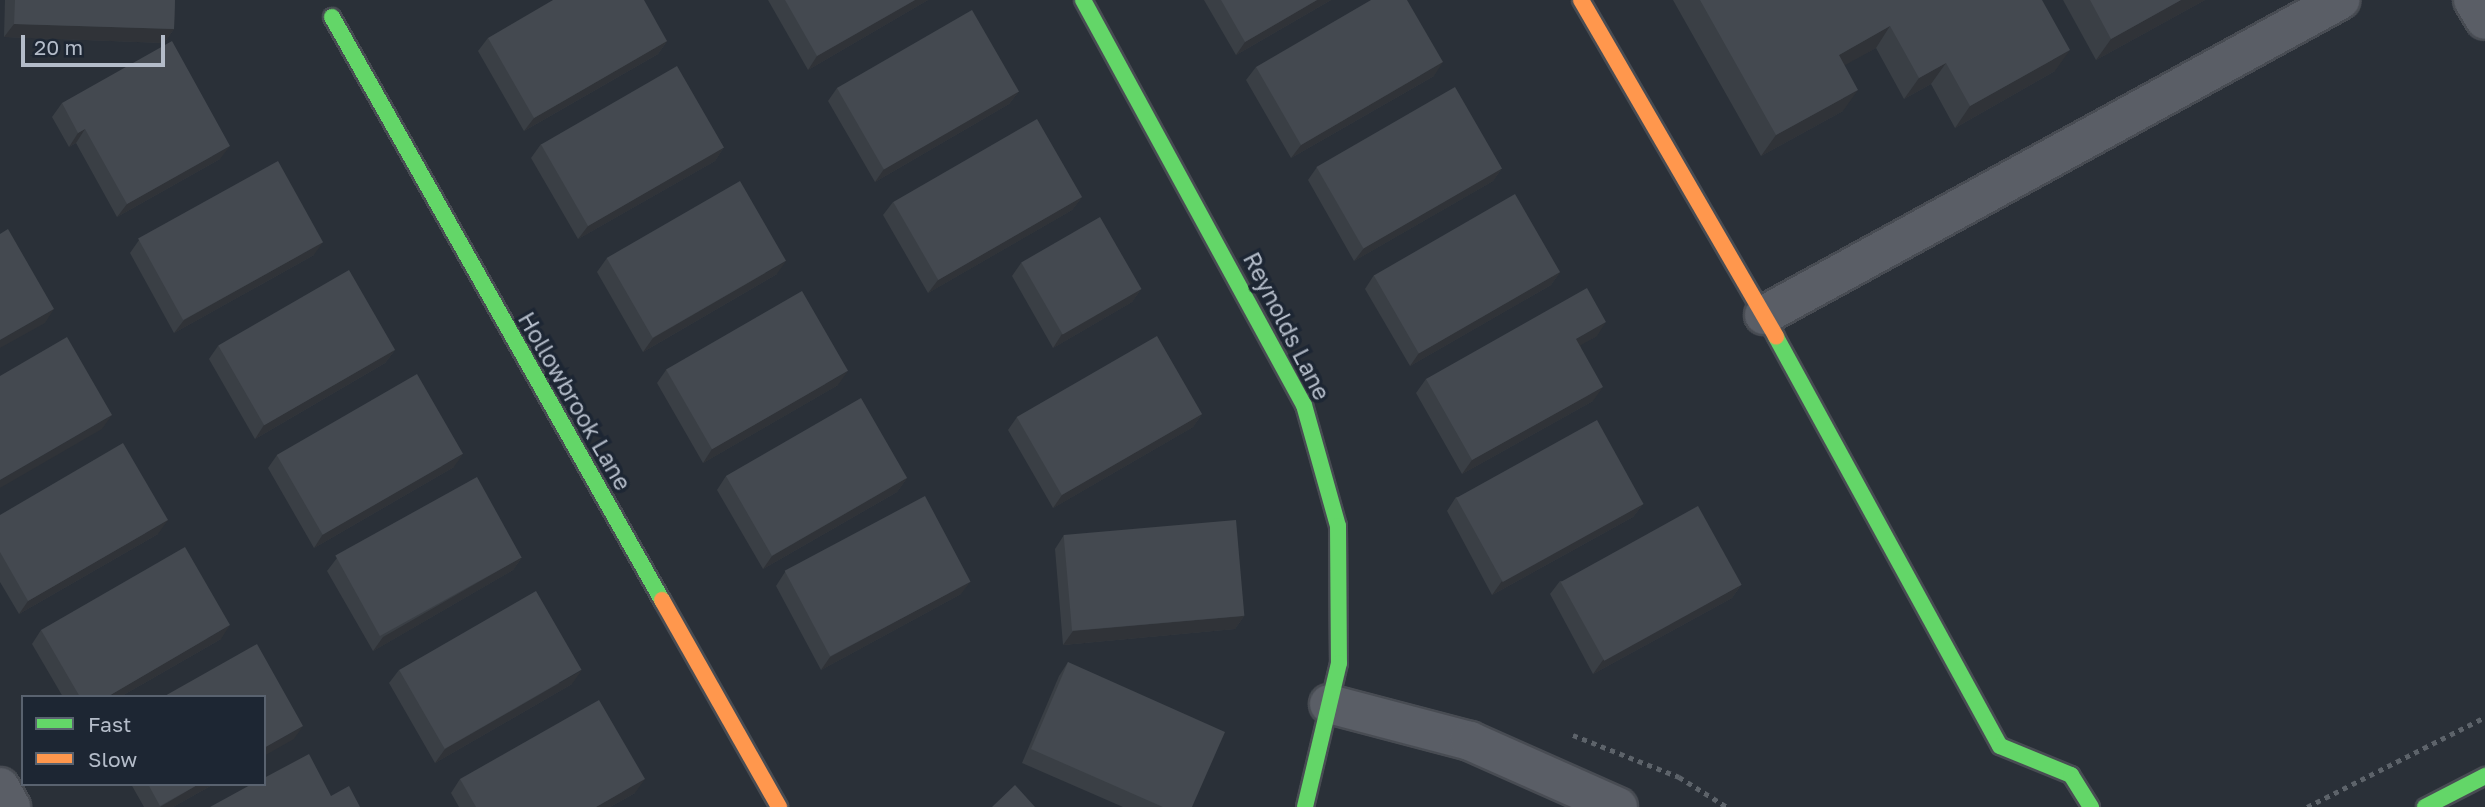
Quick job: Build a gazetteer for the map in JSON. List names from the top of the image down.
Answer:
{
  "streets": {
    "street": ["Reynolds Lane", "Hollowbrook Lane"]
  },
  "legend": ["Fast", "Slow"],
  "scale_bar": "20 m"
}
